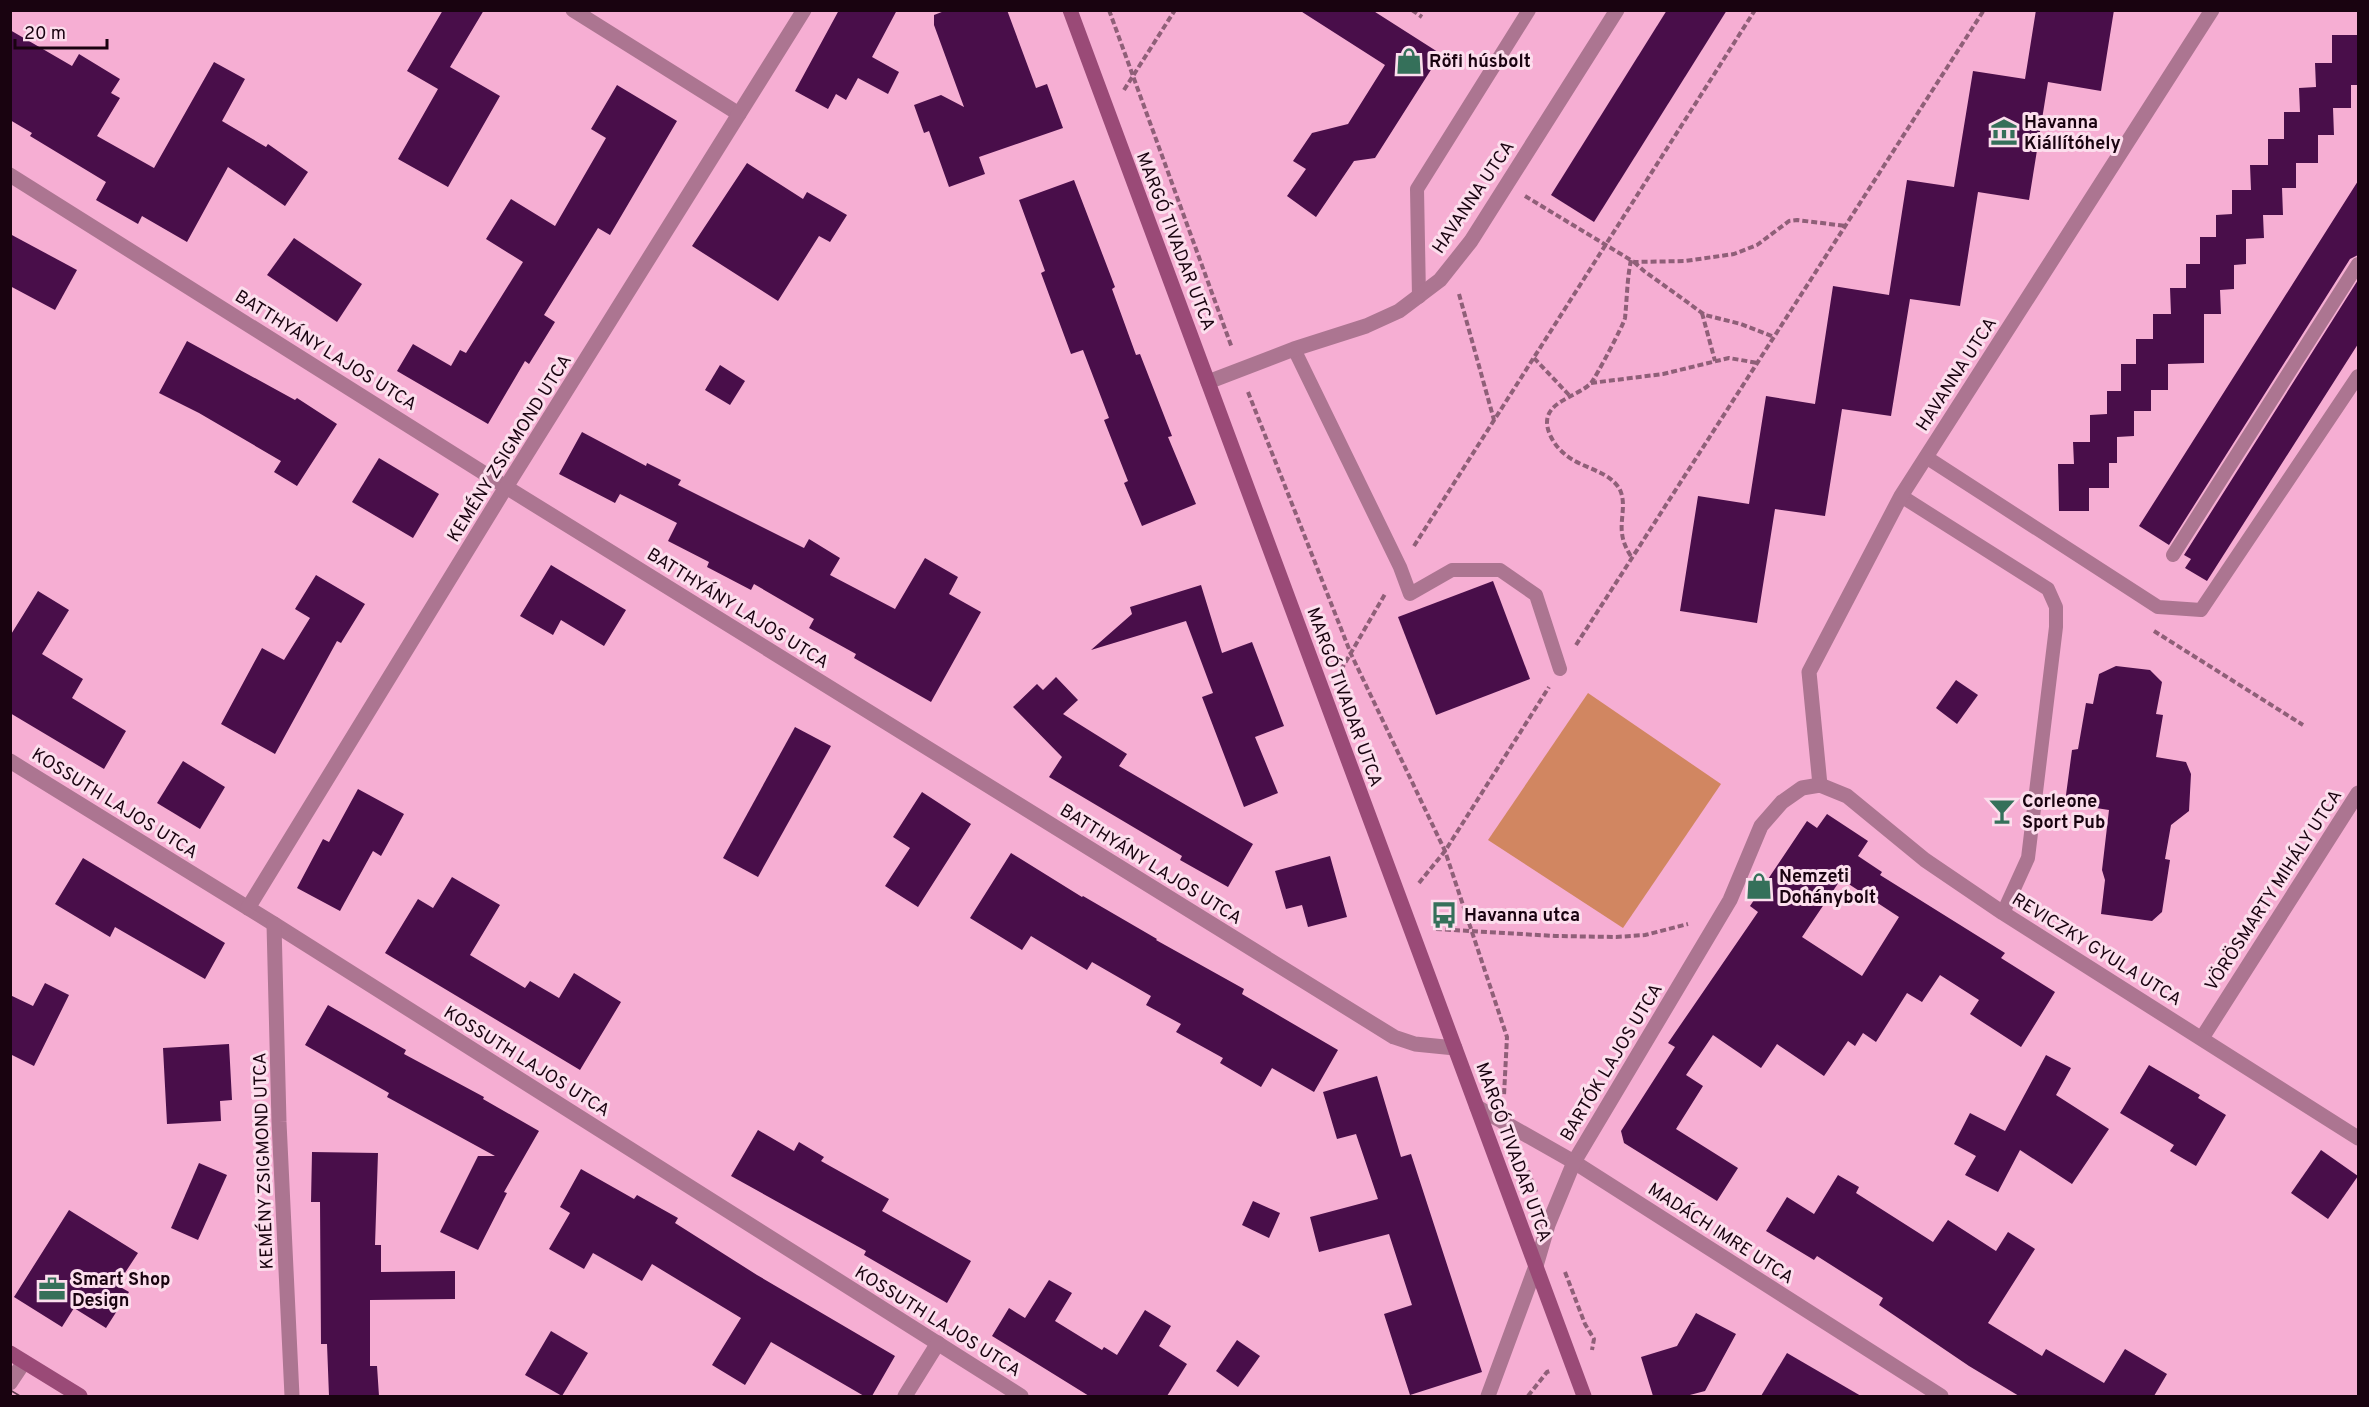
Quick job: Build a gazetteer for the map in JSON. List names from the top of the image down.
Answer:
{
  "streets": {
    "street": [
      "HAVANNA UTCA",
      "MARGÓ TIVADAR UTCA",
      "BATTHYÁNY LAJOS UTCA",
      "KEMÉNY ZSIGMOND UTCA",
      "KOSSUTH LAJOS UTCA",
      "VÖRÖSMARTY MIHÁLY UTCA",
      "REVICZKY GYULA UTCA",
      "BARTÓK LAJOS UTCA",
      "MADÁCH IMRE UTCA"
    ]
  },
  "crossings": [
    ["HAVANNA UTCA", "MARGÓ TIVADAR UTCA"],
    ["HAVANNA UTCA", "REVICZKY GYULA UTCA"],
    ["HAVANNA UTCA", "BARTÓK LAJOS UTCA"],
    ["MARGÓ TIVADAR UTCA", "BATTHYÁNY LAJOS UTCA"],
    ["MARGÓ TIVADAR UTCA", "BARTÓK LAJOS UTCA"],
    ["MARGÓ TIVADAR UTCA", "MADÁCH IMRE UTCA"],
    ["BATTHYÁNY LAJOS UTCA", "KEMÉNY ZSIGMOND UTCA"],
    ["KEMÉNY ZSIGMOND UTCA", "KOSSUTH LAJOS UTCA"],
    ["VÖRÖSMARTY MIHÁLY UTCA", "REVICZKY GYULA UTCA"],
    ["REVICZKY GYULA UTCA", "BARTÓK LAJOS UTCA"],
    ["BARTÓK LAJOS UTCA", "MADÁCH IMRE UTCA"]
  ],
  "places": {
    "shop": ["Röfi húsbolt", "Nemzeti Dohánybolt"],
    "museum": ["Havanna Kiállítóhely"],
    "bar": ["Corleone Sport Pub"],
    "bus stop": ["Havanna utca"],
    "office": ["Smart Shop Design"]
  },
  "scale_bar": "20 m"
}
